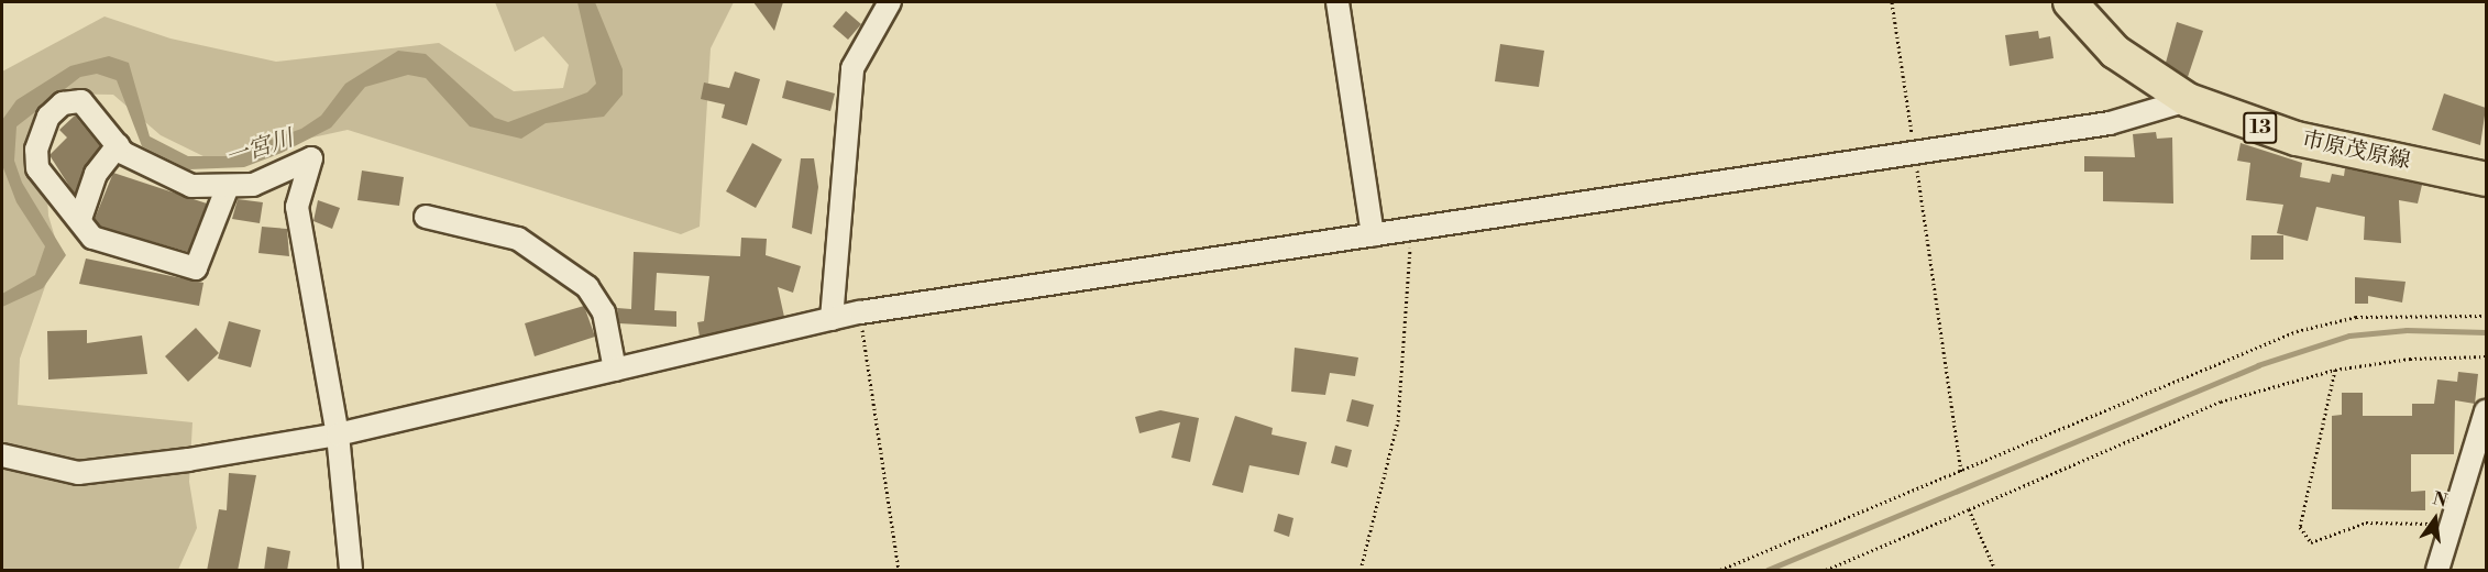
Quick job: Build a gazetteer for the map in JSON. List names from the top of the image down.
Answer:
{
  "streets": {
    "main road": ["13", "市原茂原線"]
  },
  "water": ["一宮川"],
  "north": "top"
}
